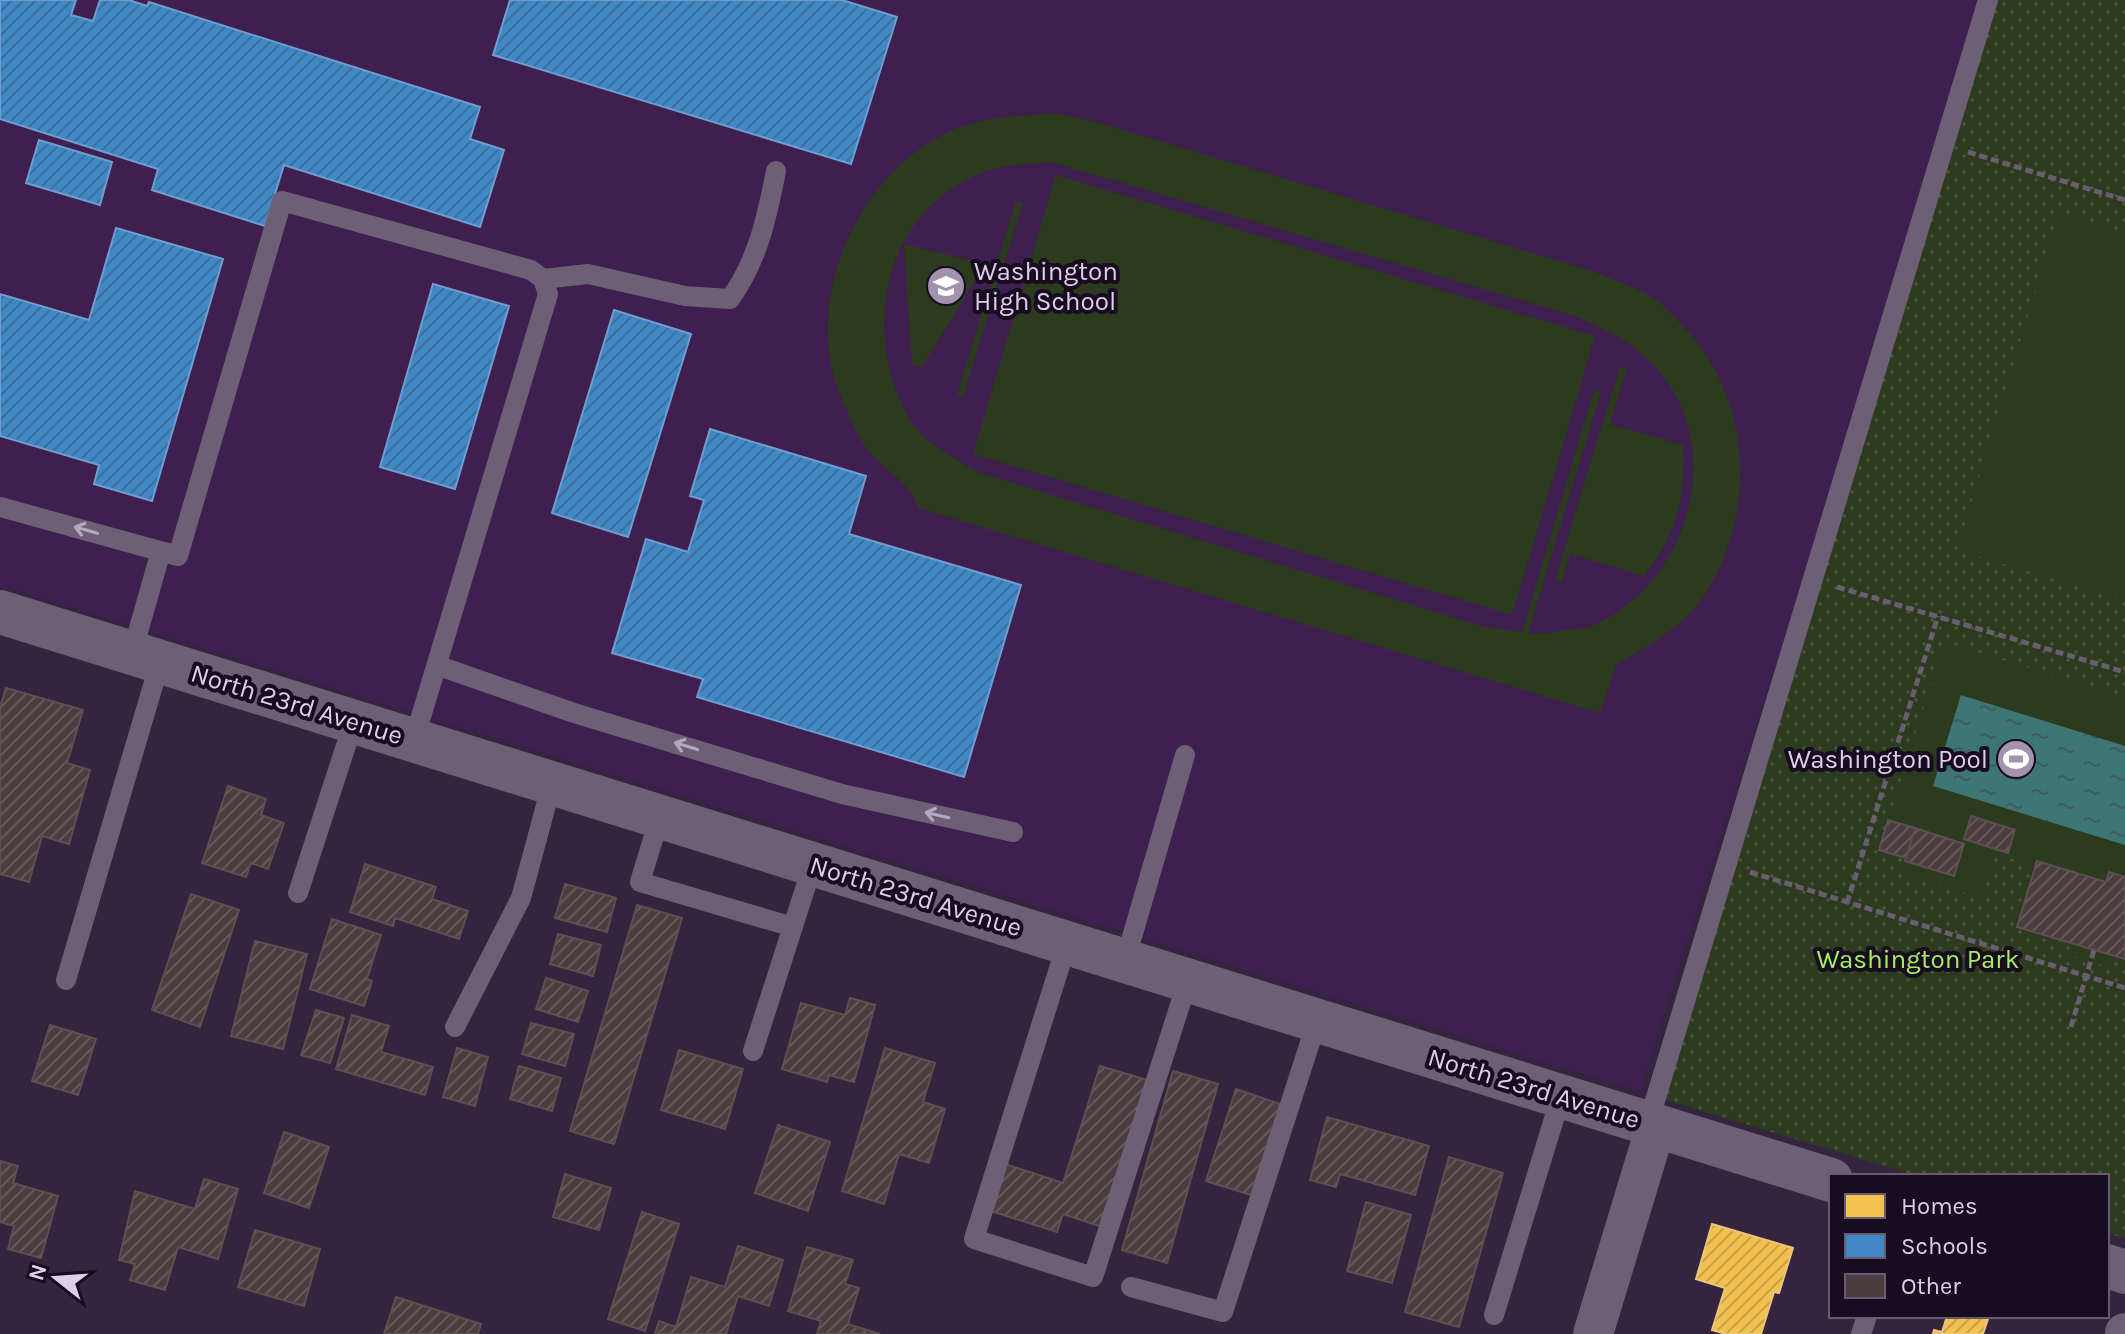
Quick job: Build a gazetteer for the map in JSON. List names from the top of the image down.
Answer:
{
  "streets": {
    "street": ["North 23rd Avenue"]
  },
  "parks": ["Washington Park"],
  "places": {
    "school or university": ["Washington High School"],
    "sports": ["Washington Pool"]
  },
  "legend": ["Homes", "Schools", "Other"],
  "north": "left"
}
